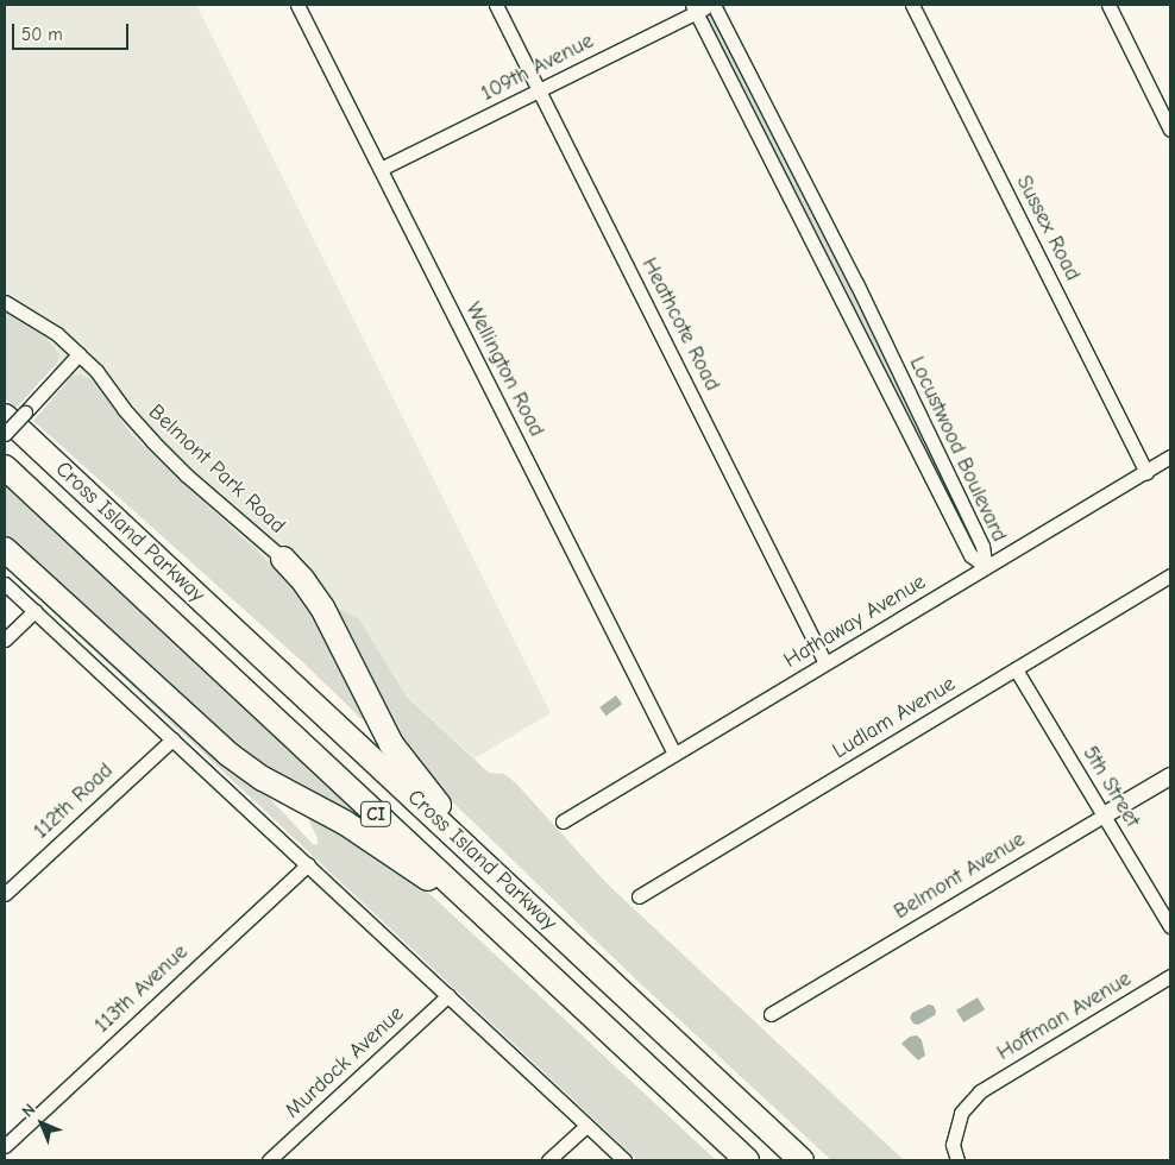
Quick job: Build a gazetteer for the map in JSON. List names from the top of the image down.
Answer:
{
  "streets": {
    "highway": ["Cross Island Parkway", "CI"],
    "street": [
      "109th Avenue",
      "Sussex Road",
      "Heathcote Road",
      "Wellington Road",
      "Locustwood Boulevard",
      "Belmont Park Road",
      "Hathaway Avenue",
      "Ludlam Avenue",
      "5th Street",
      "112th Road",
      "Belmont Avenue",
      "113th Avenue",
      "Hoffman Avenue",
      "Murdock Avenue"
    ]
  },
  "crossings": [
    ["109th Avenue", "Heathcote Road"],
    ["109th Avenue", "Wellington Road"],
    ["109th Avenue", "Locustwood Boulevard"],
    ["Sussex Road", "Hathaway Avenue"],
    ["Heathcote Road", "Hathaway Avenue"],
    ["Wellington Road", "Hathaway Avenue"],
    ["Locustwood Boulevard", "Hathaway Avenue"],
    ["Ludlam Avenue", "5th Street"],
    ["5th Street", "Belmont Avenue"]
  ],
  "scale_bar": "50 m",
  "north": "top left"
}
